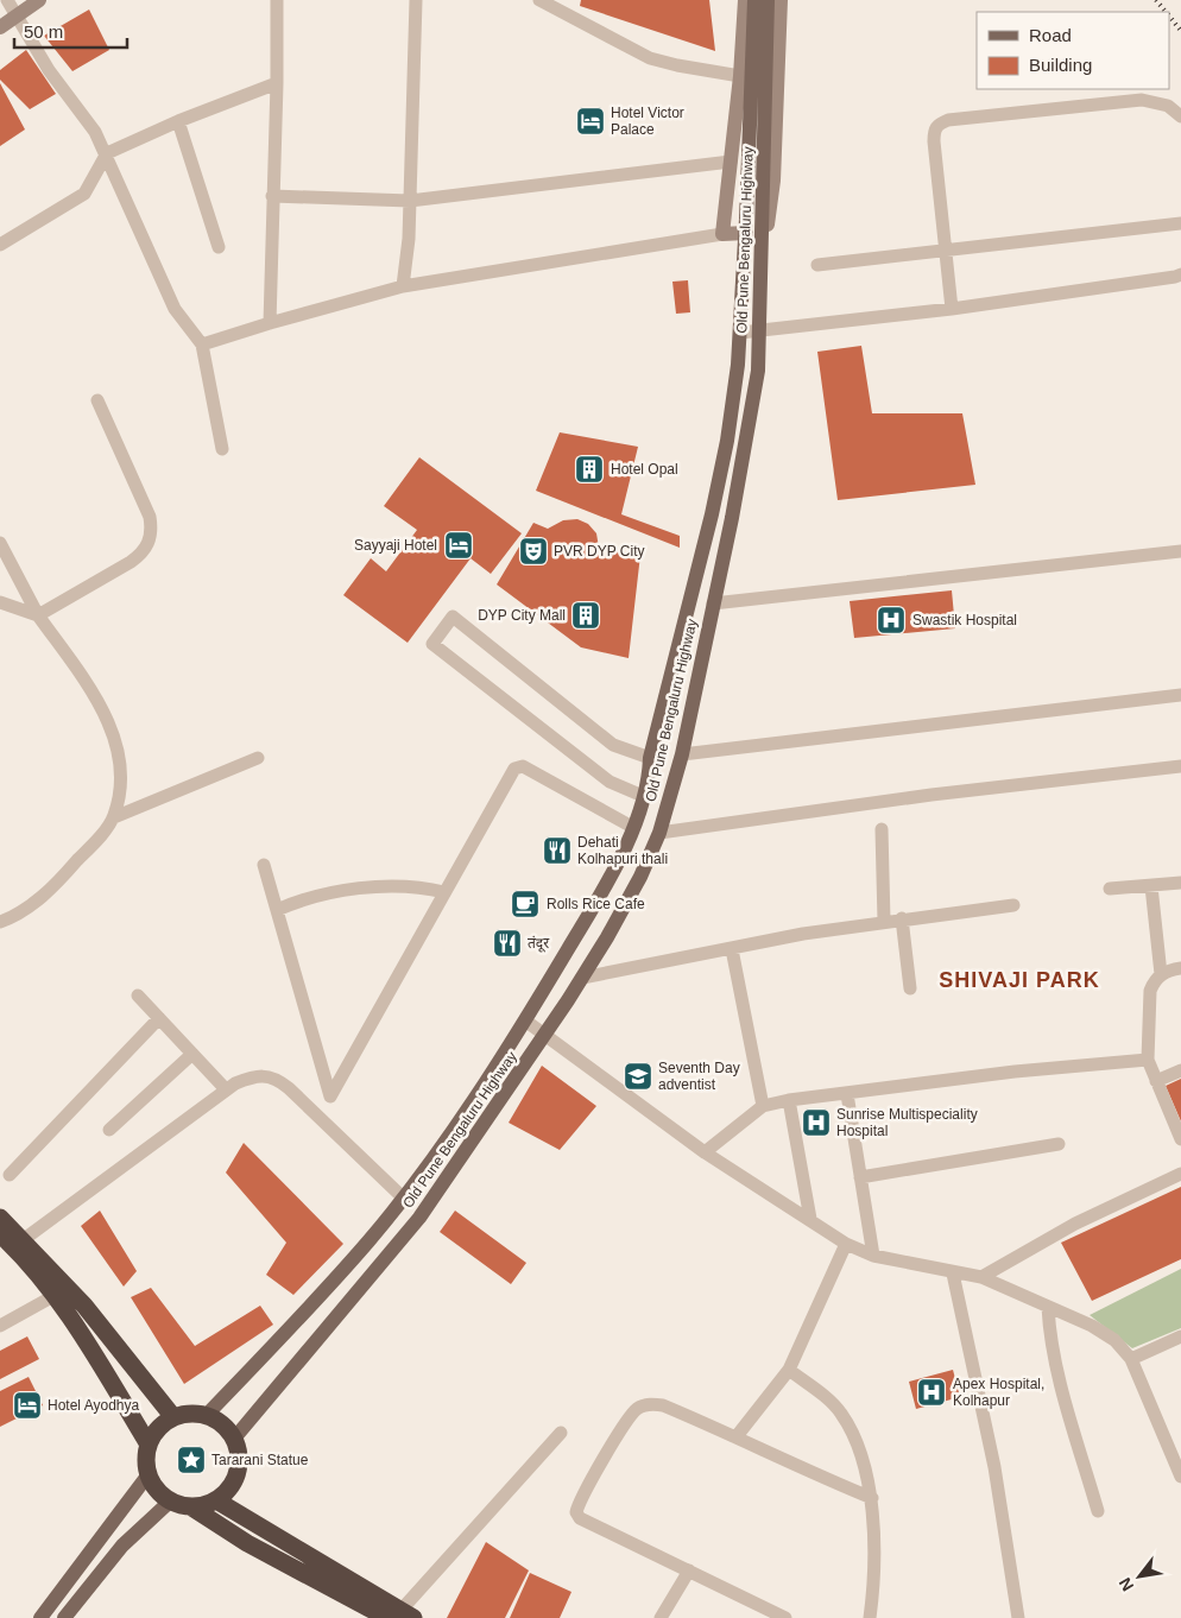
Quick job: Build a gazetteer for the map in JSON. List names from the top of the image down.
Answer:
{
  "streets": {
    "main road": ["Old Pune Bengaluru Highway"]
  },
  "districts": ["SHIVAJI PARK"],
  "places": {
    "hotel": ["Hotel Victor Palace", "Sayyaji Hotel", "Hotel Ayodhya"],
    "building": ["Hotel Opal", "DYP City Mall"],
    "theatre": ["PVR DYP City"],
    "hospital": ["Swastik Hospital", "Sunrise Multispeciality Hospital", "Apex Hospital, Kolhapur"],
    "restaurant": ["Dehati Kolhapuri thali", "तंदूर"],
    "cafe": ["Rolls Rice Cafe"],
    "school or university": ["Seventh Day adventist"],
    "place": ["Tararani Statue"]
  },
  "legend": ["Road", "Building"],
  "scale_bar": "50 m",
  "north": "bottom left"
}
